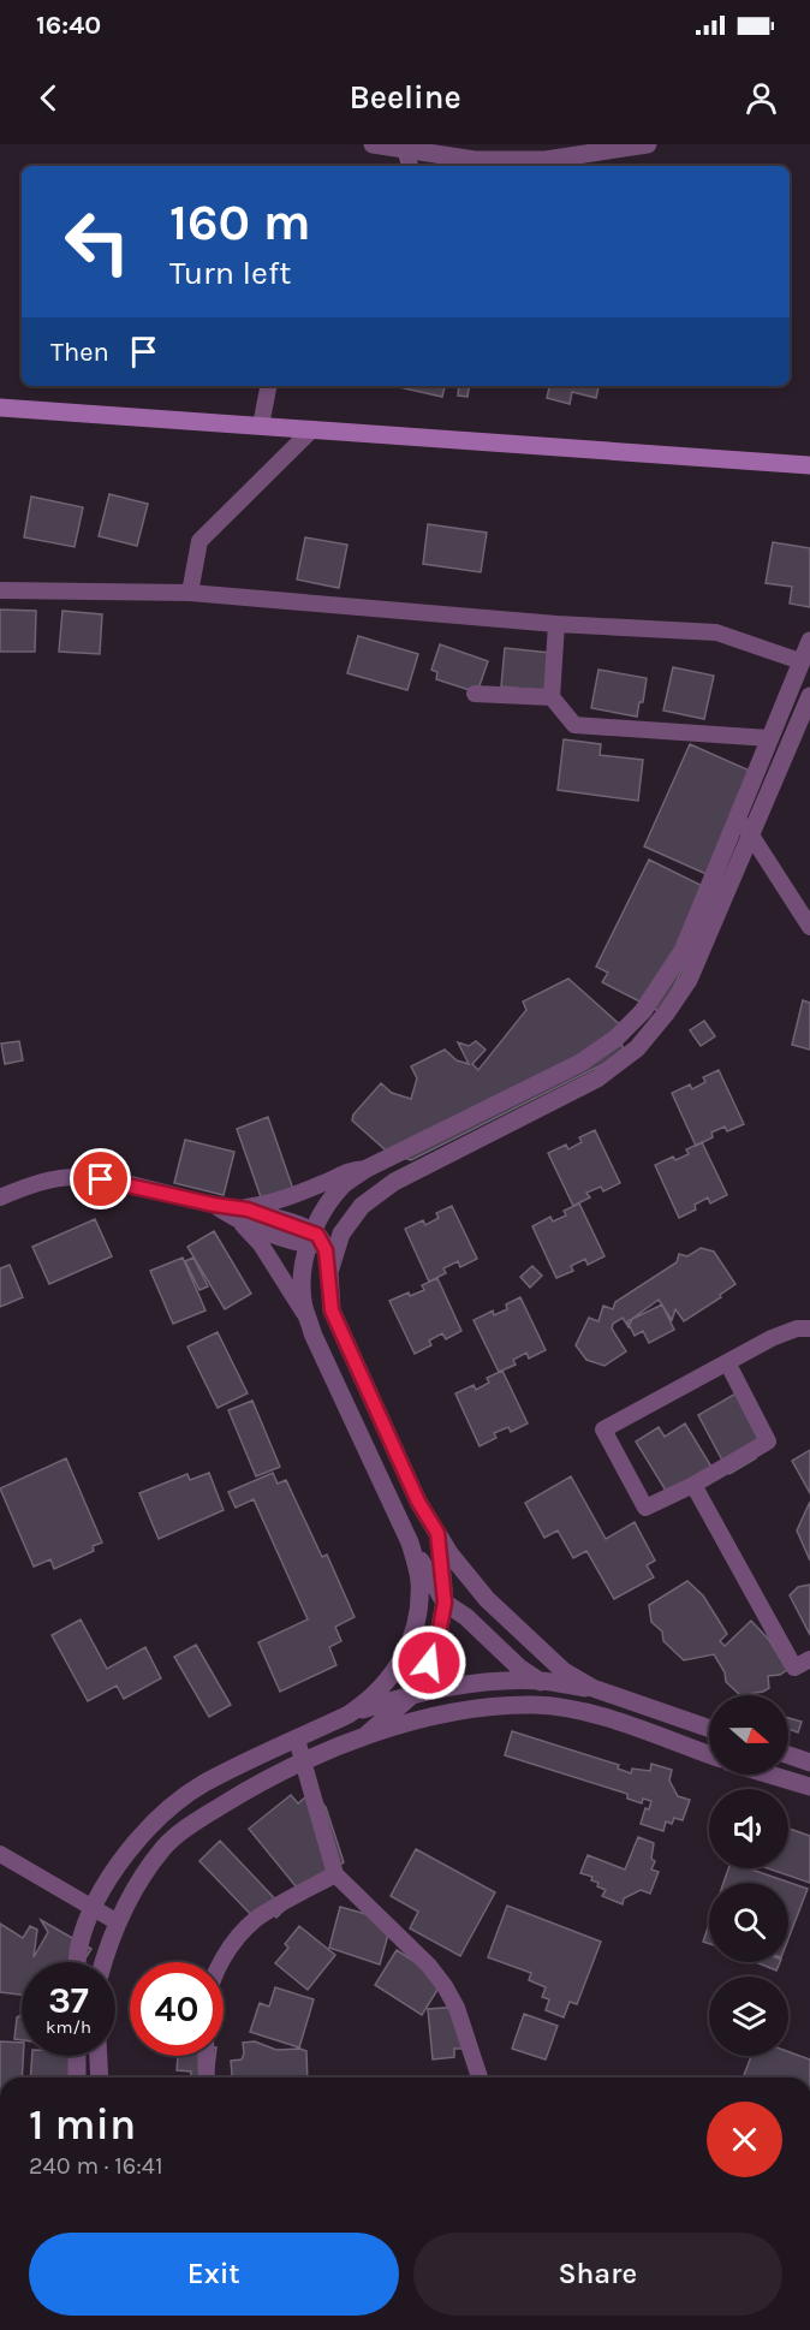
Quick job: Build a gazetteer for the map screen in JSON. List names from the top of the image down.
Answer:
{
  "north": "right",
  "page": {
    "status": "16:40",
    "header": "Beeline",
    "turn": ["160 m", "Turn left"],
    "then": "Then",
    "speed": "37 km/h",
    "limit": "40",
    "heading": ["1 min", "240 m · 16:41"],
    "buttons": ["Exit", "Share"]
  }
}
